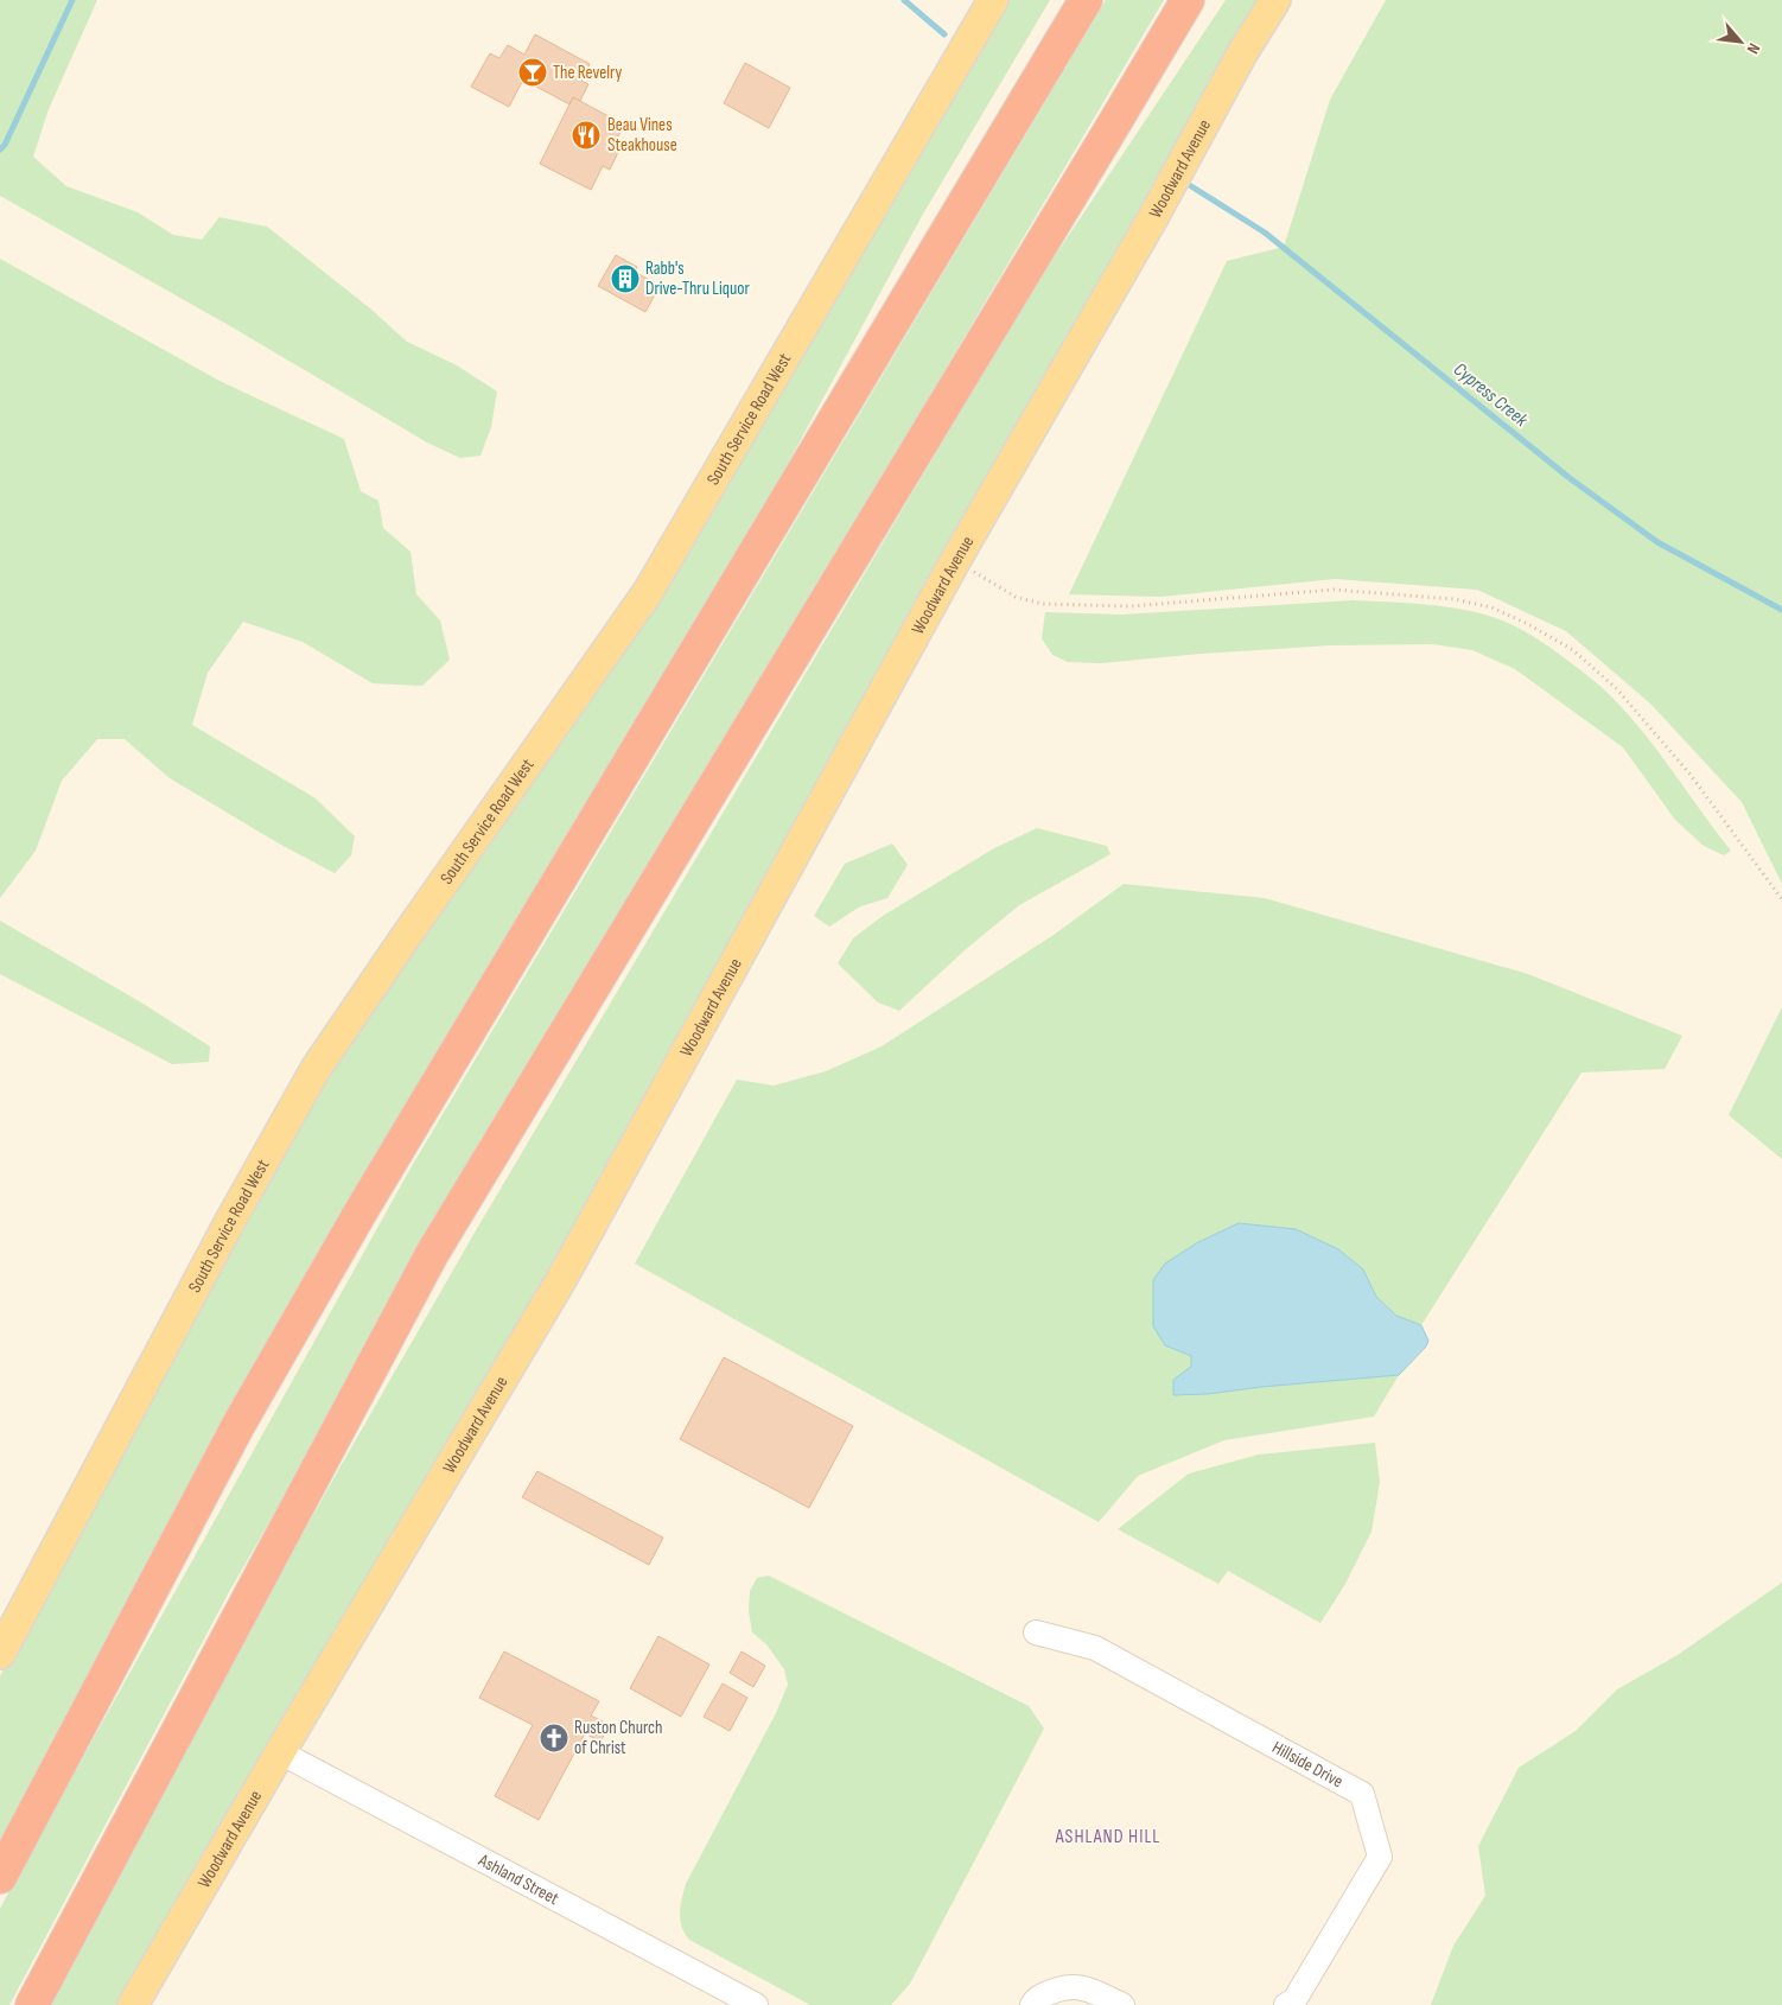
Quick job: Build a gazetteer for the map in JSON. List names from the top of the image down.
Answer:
{
  "streets": {
    "main road": ["Woodward Avenue", "South Service Road West"],
    "street": ["Hillside Drive", "Ashland Street"]
  },
  "crossings": [
    ["Woodward Avenue", "Ashland Street"]
  ],
  "districts": ["ASHLAND HILL"],
  "water": ["Cypress Creek"],
  "places": {
    "bar": ["The Revelry"],
    "restaurant": ["Beau Vines Steakhouse"],
    "building": ["Rabb's Drive-Thru Liquor"],
    "church": ["Ruston Church of Christ"]
  },
  "north": "bottom right"
}
